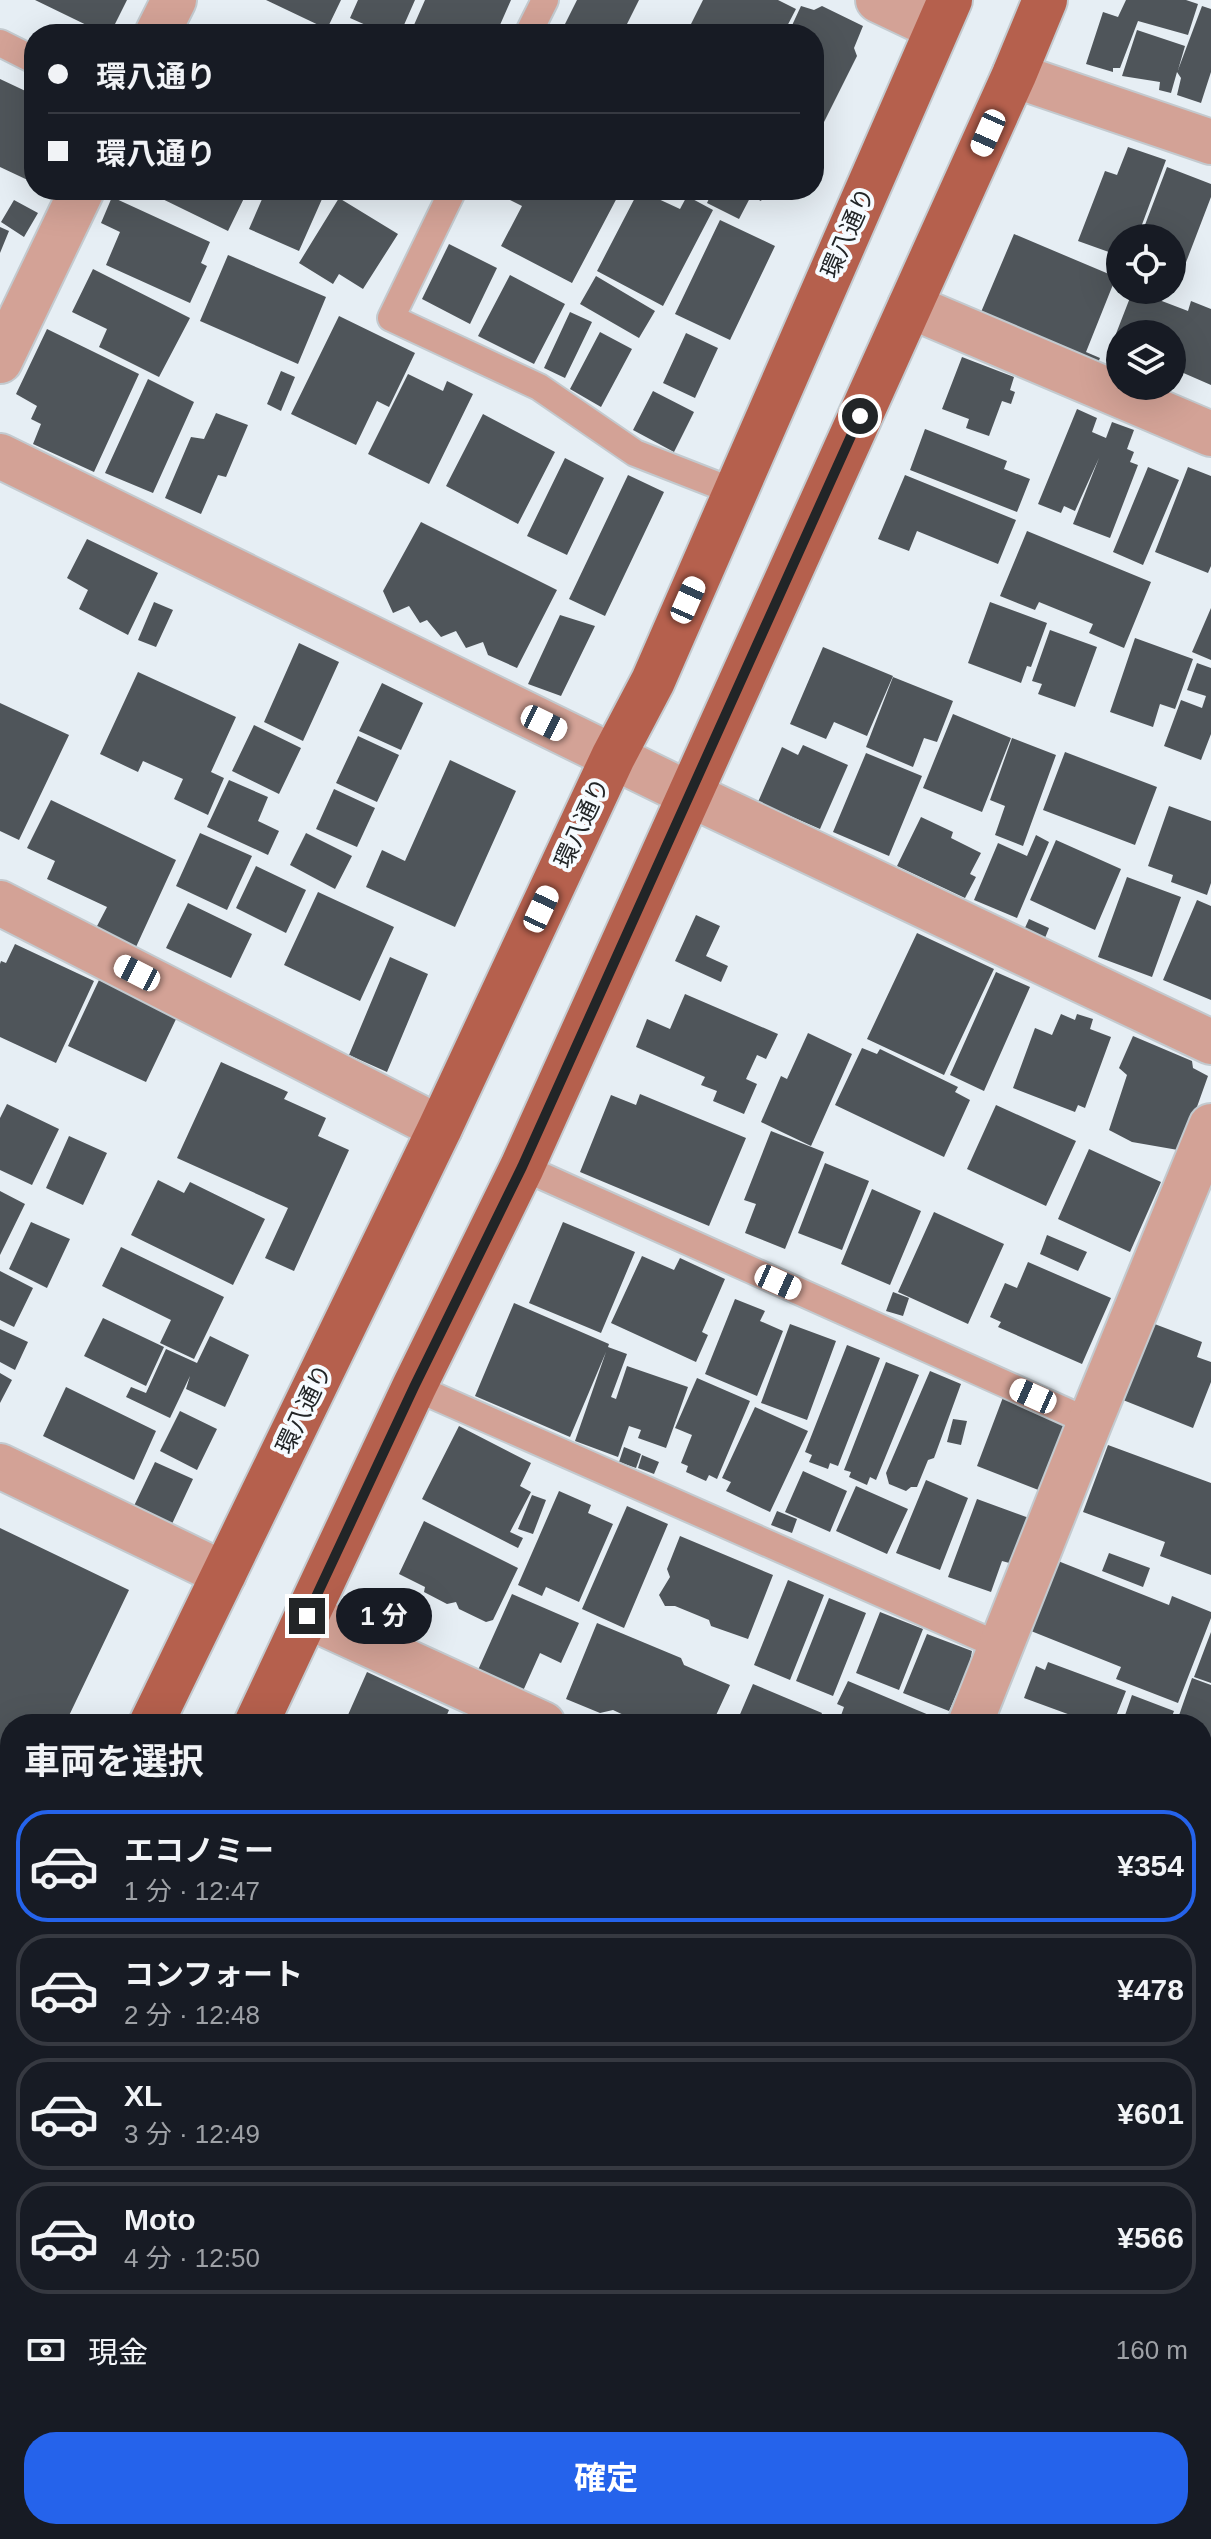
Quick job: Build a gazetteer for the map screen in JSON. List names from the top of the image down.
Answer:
{
  "streets": {
    "main road": ["環八通り"]
  },
  "page": {
    "banner": ["環八通り", "環八通り"],
    "bubble": "1 分",
    "heading": "車両を選択",
    "list": [
      {
        "name": "エコノミー",
        "note": "1 分 · 12:47",
        "value": "¥354"
      },
      {
        "name": "コンフォート",
        "note": "2 分 · 12:48",
        "value": "¥478"
      },
      {
        "name": "XL",
        "note": "3 分 · 12:49",
        "value": "¥601"
      },
      {
        "name": "Moto",
        "note": "4 分 · 12:50",
        "value": "¥566"
      }
    ],
    "pay": ["現金", "160 m"],
    "buttons": "確定"
  }
}
